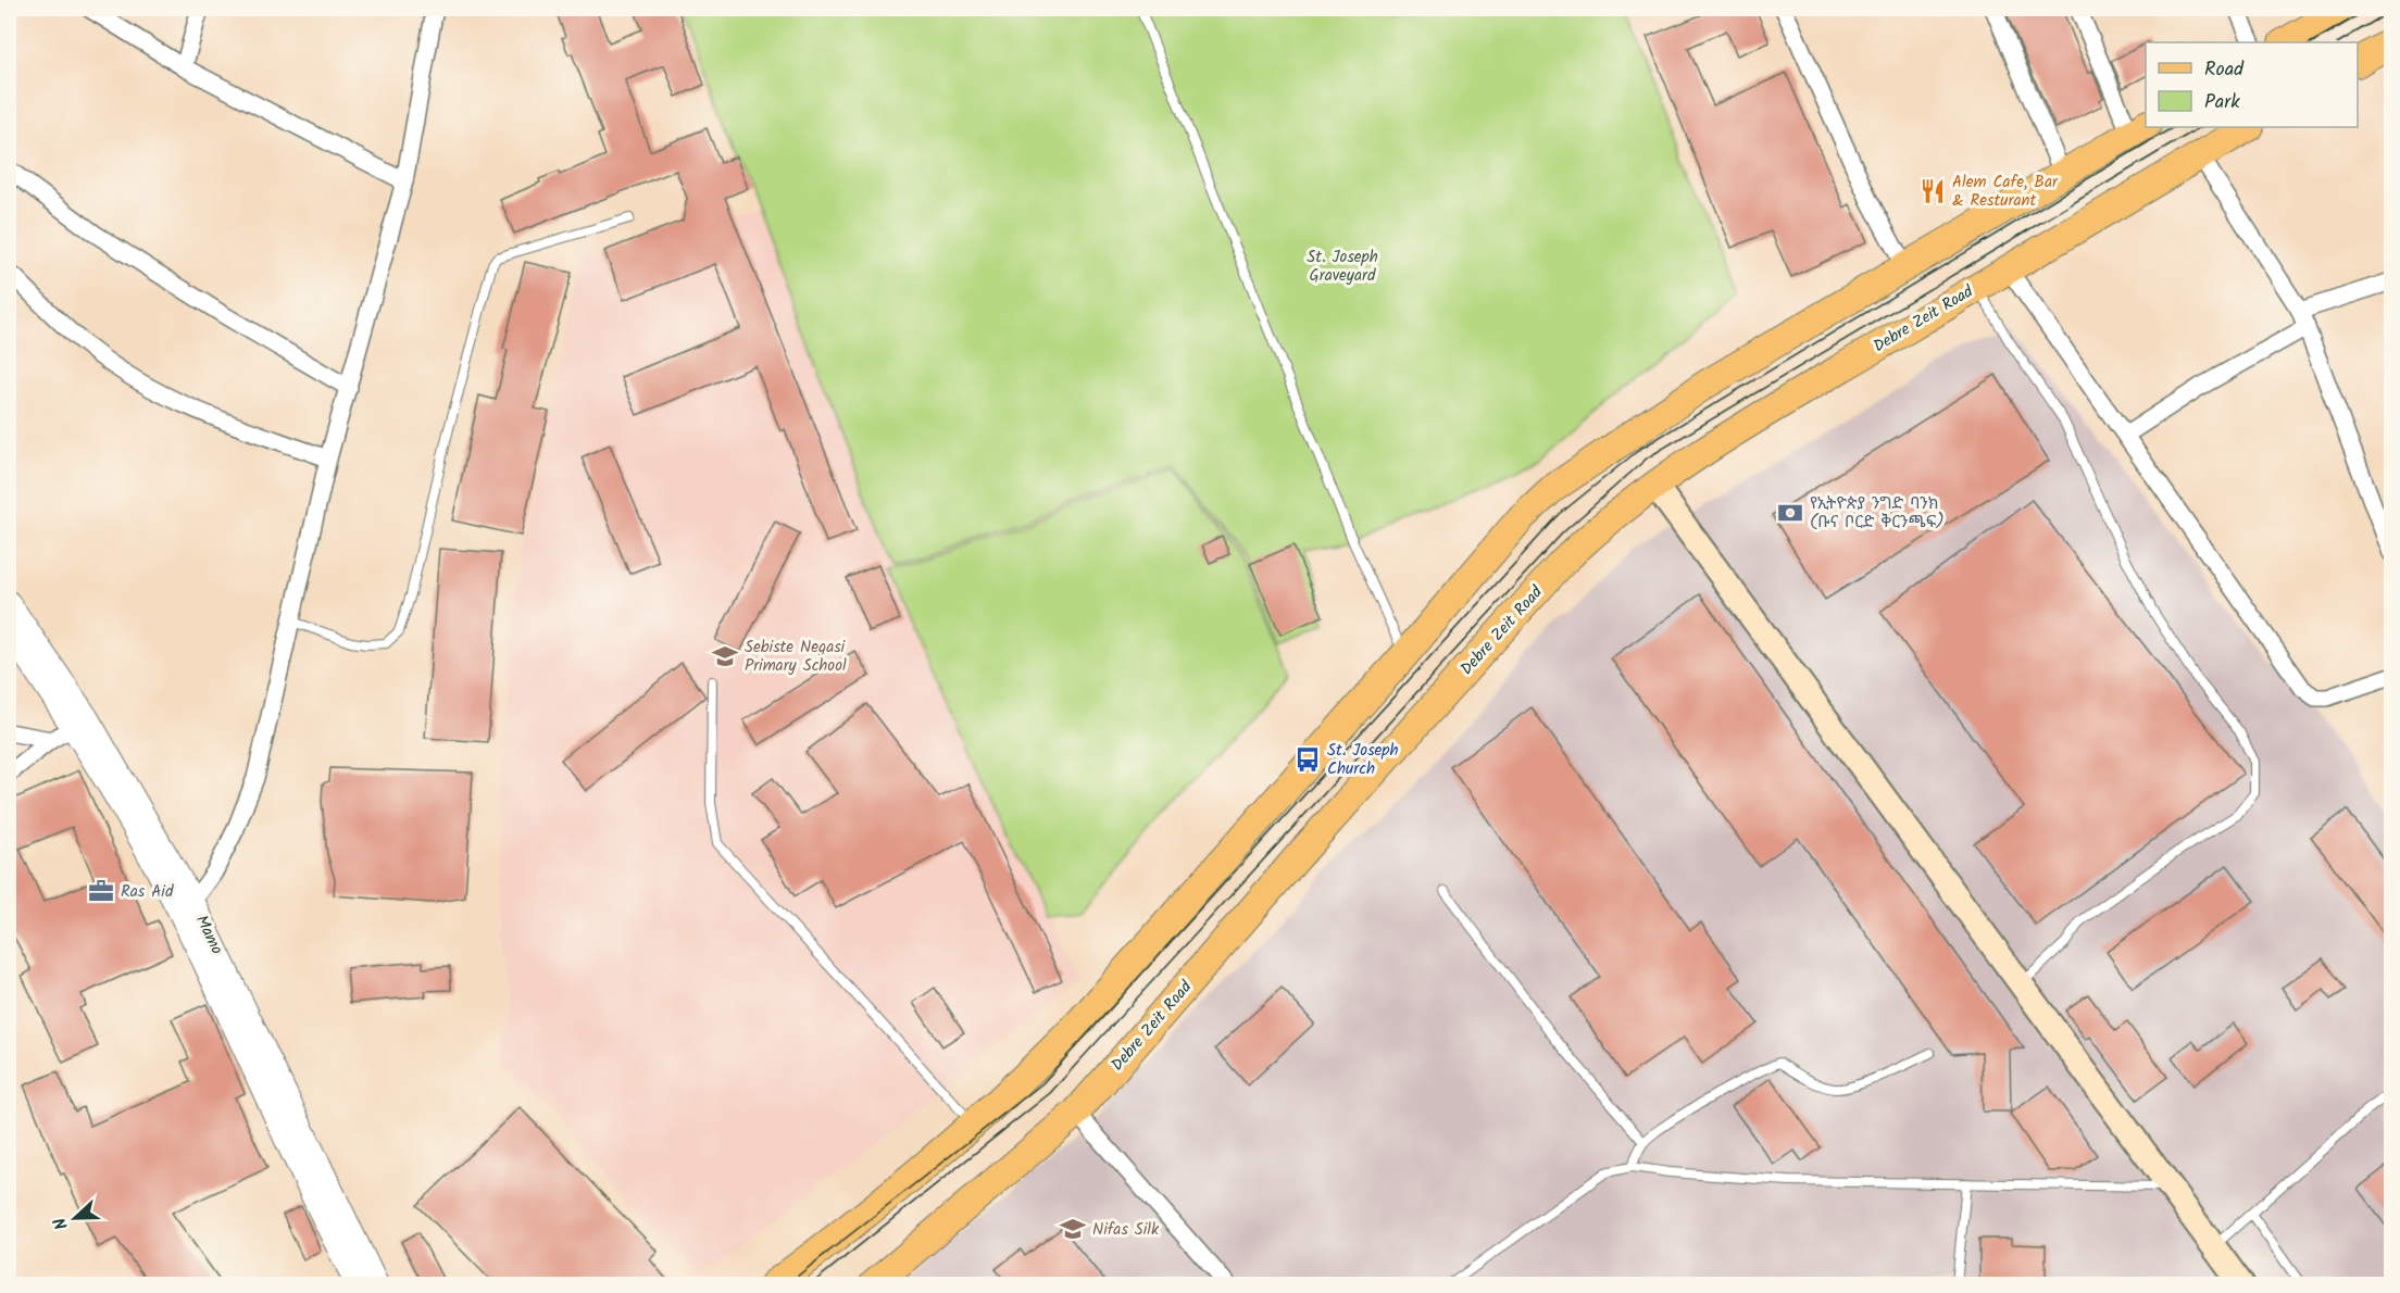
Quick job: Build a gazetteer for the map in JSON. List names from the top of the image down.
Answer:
{
  "streets": {
    "main road": ["Debre Zeit Road"],
    "street": ["Mamo"]
  },
  "parks": ["St. Joseph Graveyard"],
  "places": {
    "restaurant": ["Alem Cafe, Bar & Resturant"],
    "bank": ["የኢትዮጵያ ንግድ ባንክ (ቡና ቦርድ ቅርንጫፍ)"],
    "school or university": ["Sebiste Negasi Primary School", "Nifas Silk"],
    "bus stop": ["St. Joseph Church"],
    "office": ["Ras Aid"]
  },
  "legend": ["Road", "Park"],
  "north": "left"
}
